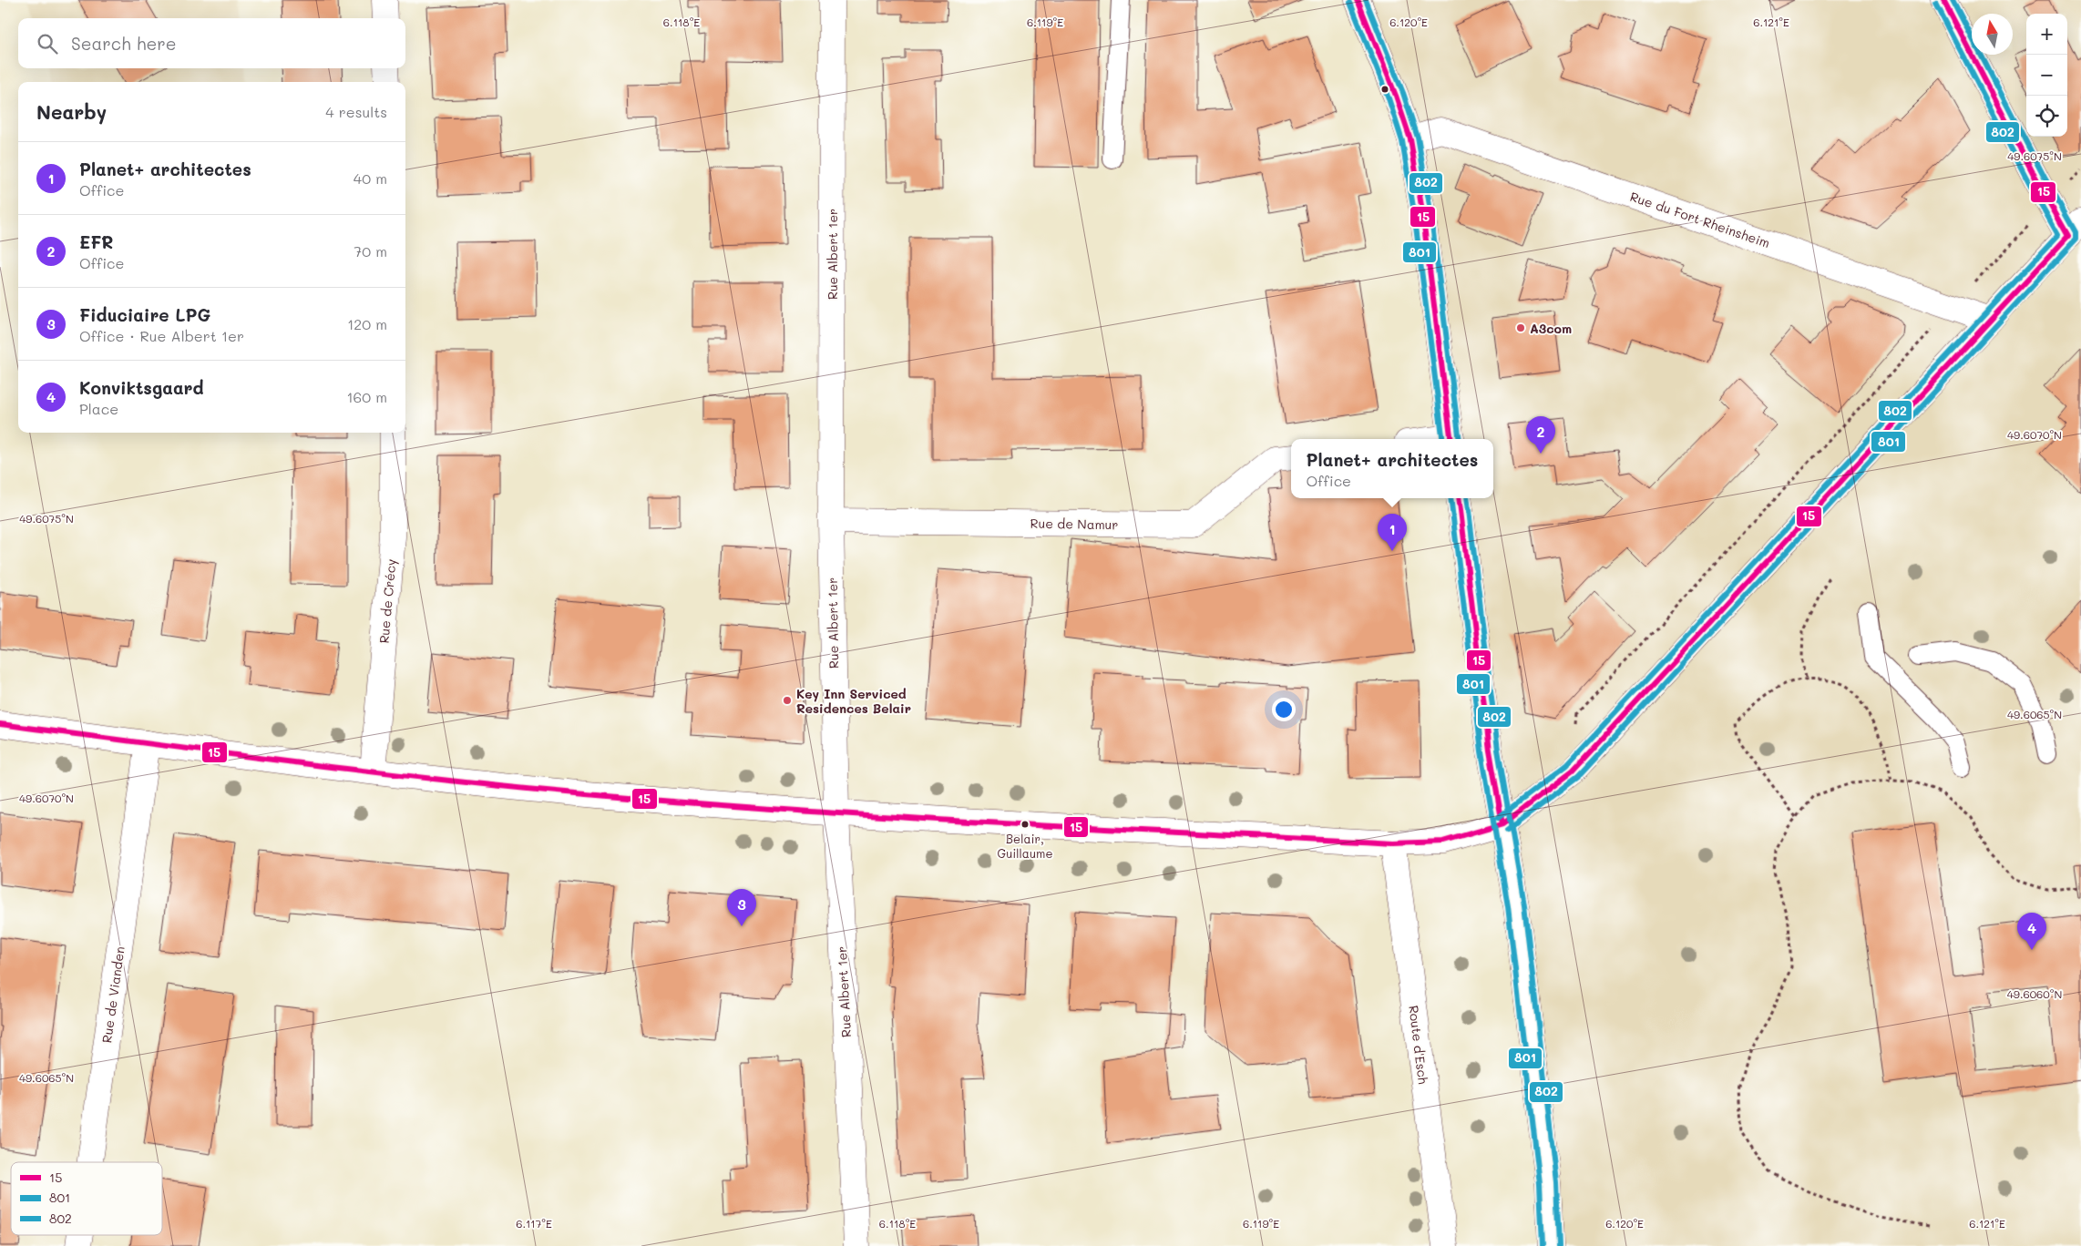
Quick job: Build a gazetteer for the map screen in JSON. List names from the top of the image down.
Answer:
{
  "streets": {
    "main road": [
      "Rue du Fort Rheinsheim",
      "Rue Albert 1er",
      "Rue de Namur",
      "Rue de Crécy",
      "Rue de Vianden",
      "Route d'Esch"
    ]
  },
  "crossings": [
    ["Rue Albert 1er", "Rue de Namur"]
  ],
  "places": ["A3com", "Key Inn Serviced Residences Belair", "Belair, Guillaume"],
  "lines": ["transit line 15", "transit line 801", "transit line 802"],
  "legend": ["15", "801", "802"],
  "north": "top",
  "page": {
    "map_buttons": ["+", "−"],
    "search": "Search here",
    "heading": ["Nearby", "4 results"],
    "list": [
      {
        "mark": "1",
        "name": "Planet+ architectes",
        "note": "Office",
        "value": "40 m"
      },
      {
        "mark": "2",
        "name": "EFR",
        "note": "Office",
        "value": "70 m"
      },
      {
        "mark": "3",
        "name": "Fiduciaire LPG",
        "note": "Office · Rue Albert 1er",
        "value": "120 m"
      },
      {
        "mark": "4",
        "name": "Konviktsgaard",
        "note": "Place",
        "value": "160 m"
      }
    ],
    "pins": [
      "2",
      "1",
      "3",
      "4"
    ],
    "popup": ["Planet+ architectes", "Office"]
  },
  "coordinates": [
    "6.118°E",
    "6.119°E",
    "6.120°E",
    "6.121°E",
    "49.6075°N",
    "49.6070°N",
    "49.6065°N",
    "49.6060°N",
    "6.117°E"
  ]
}
